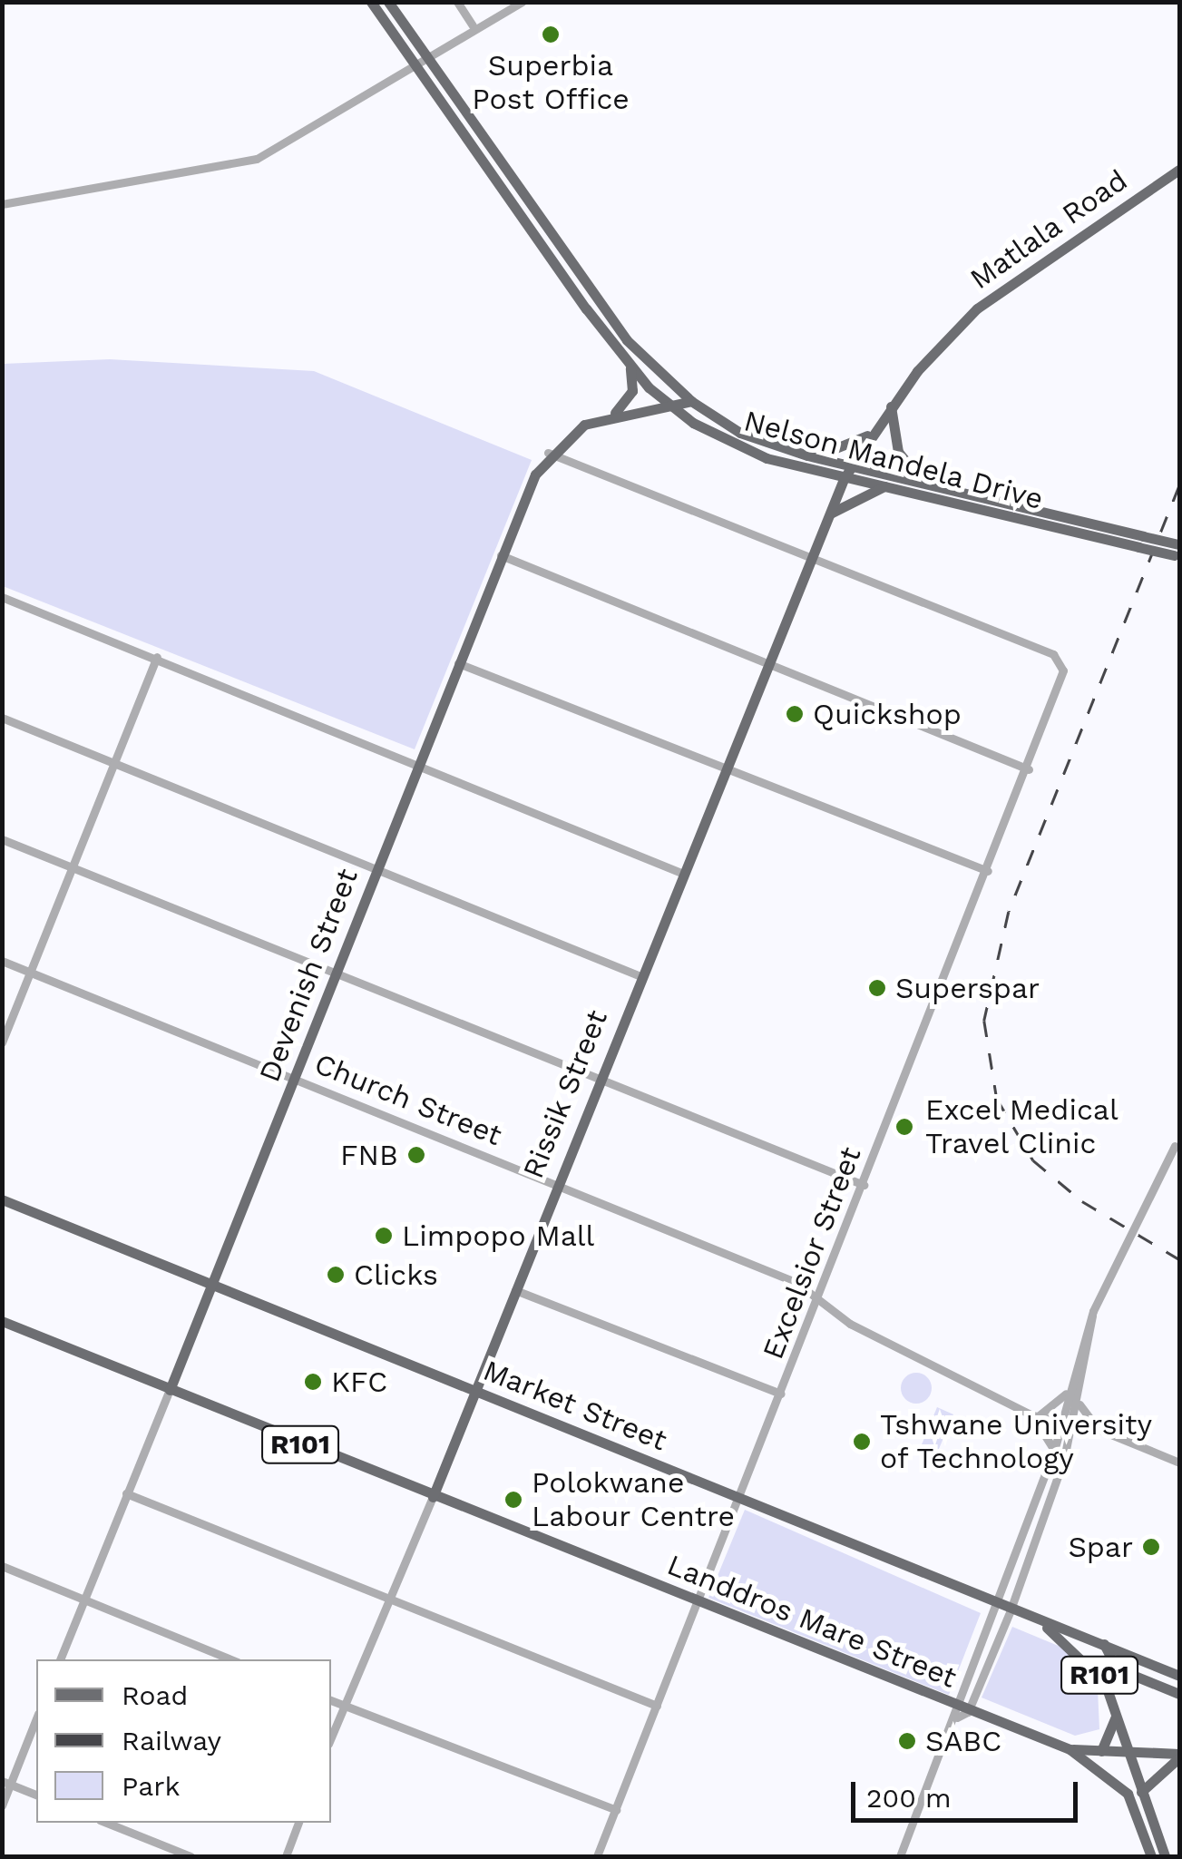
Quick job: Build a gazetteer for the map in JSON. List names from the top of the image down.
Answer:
{
  "streets": {
    "main road": [
      "Matlala Road",
      "Nelson Mandela Drive",
      "Devenish Street",
      "Rissik Street",
      "Market Street",
      "R101",
      "Landdros Mare Street"
    ],
    "street": ["Church Street", "Excelsior Street"]
  },
  "crossings": [
    ["Matlala Road", "Nelson Mandela Drive"],
    ["Matlala Road", "Rissik Street"],
    ["Nelson Mandela Drive", "Devenish Street"],
    ["Nelson Mandela Drive", "Rissik Street"],
    ["Devenish Street", "Church Street"],
    ["Devenish Street", "Market Street"],
    ["Devenish Street", "Landdros Mare Street"],
    ["Rissik Street", "Church Street"],
    ["Rissik Street", "Excelsior Street"],
    ["Rissik Street", "Market Street"],
    ["Rissik Street", "Landdros Mare Street"],
    ["Church Street", "Excelsior Street"],
    ["Excelsior Street", "Market Street"],
    ["Excelsior Street", "Landdros Mare Street"],
    ["Market Street", "R101"]
  ],
  "places": [
    "Superbia Post Office",
    "Quickshop",
    "Superspar",
    "Excel Medical Travel Clinic",
    "FNB",
    "Limpopo Mall",
    "Clicks",
    "KFC",
    "Tshwane University of Technology",
    "Polokwane Labour Centre",
    "Spar",
    "SABC"
  ],
  "legend": ["Road", "Railway", "Park"],
  "scale_bar": "200 m"
}
